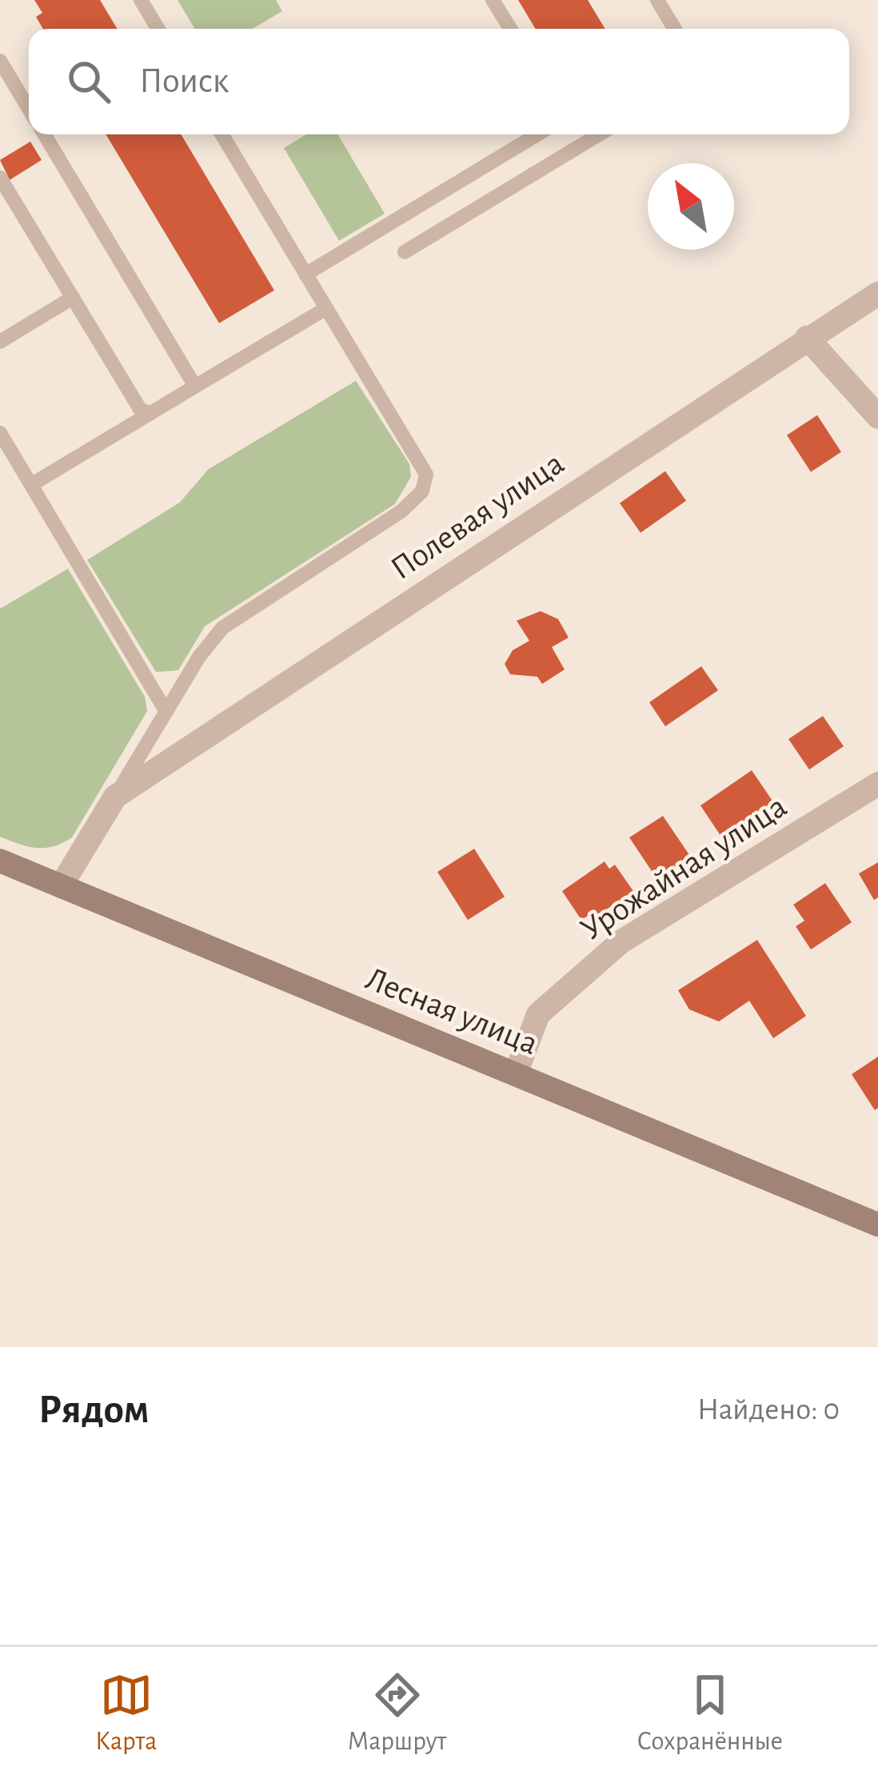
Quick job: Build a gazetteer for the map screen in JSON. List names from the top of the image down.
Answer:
{
  "streets": {
    "main road": ["Лесная улица"],
    "street": ["Полевая улица", "Урожайная улица"]
  },
  "crossings": [
    ["Урожайная улица", "Лесная улица"]
  ],
  "north": "top left",
  "page": {
    "search": "Поиск",
    "heading": ["Рядом", "Найдено: 0"],
    "nav": ["Карта", "Маршрут", "Сохранённые"]
  }
}
